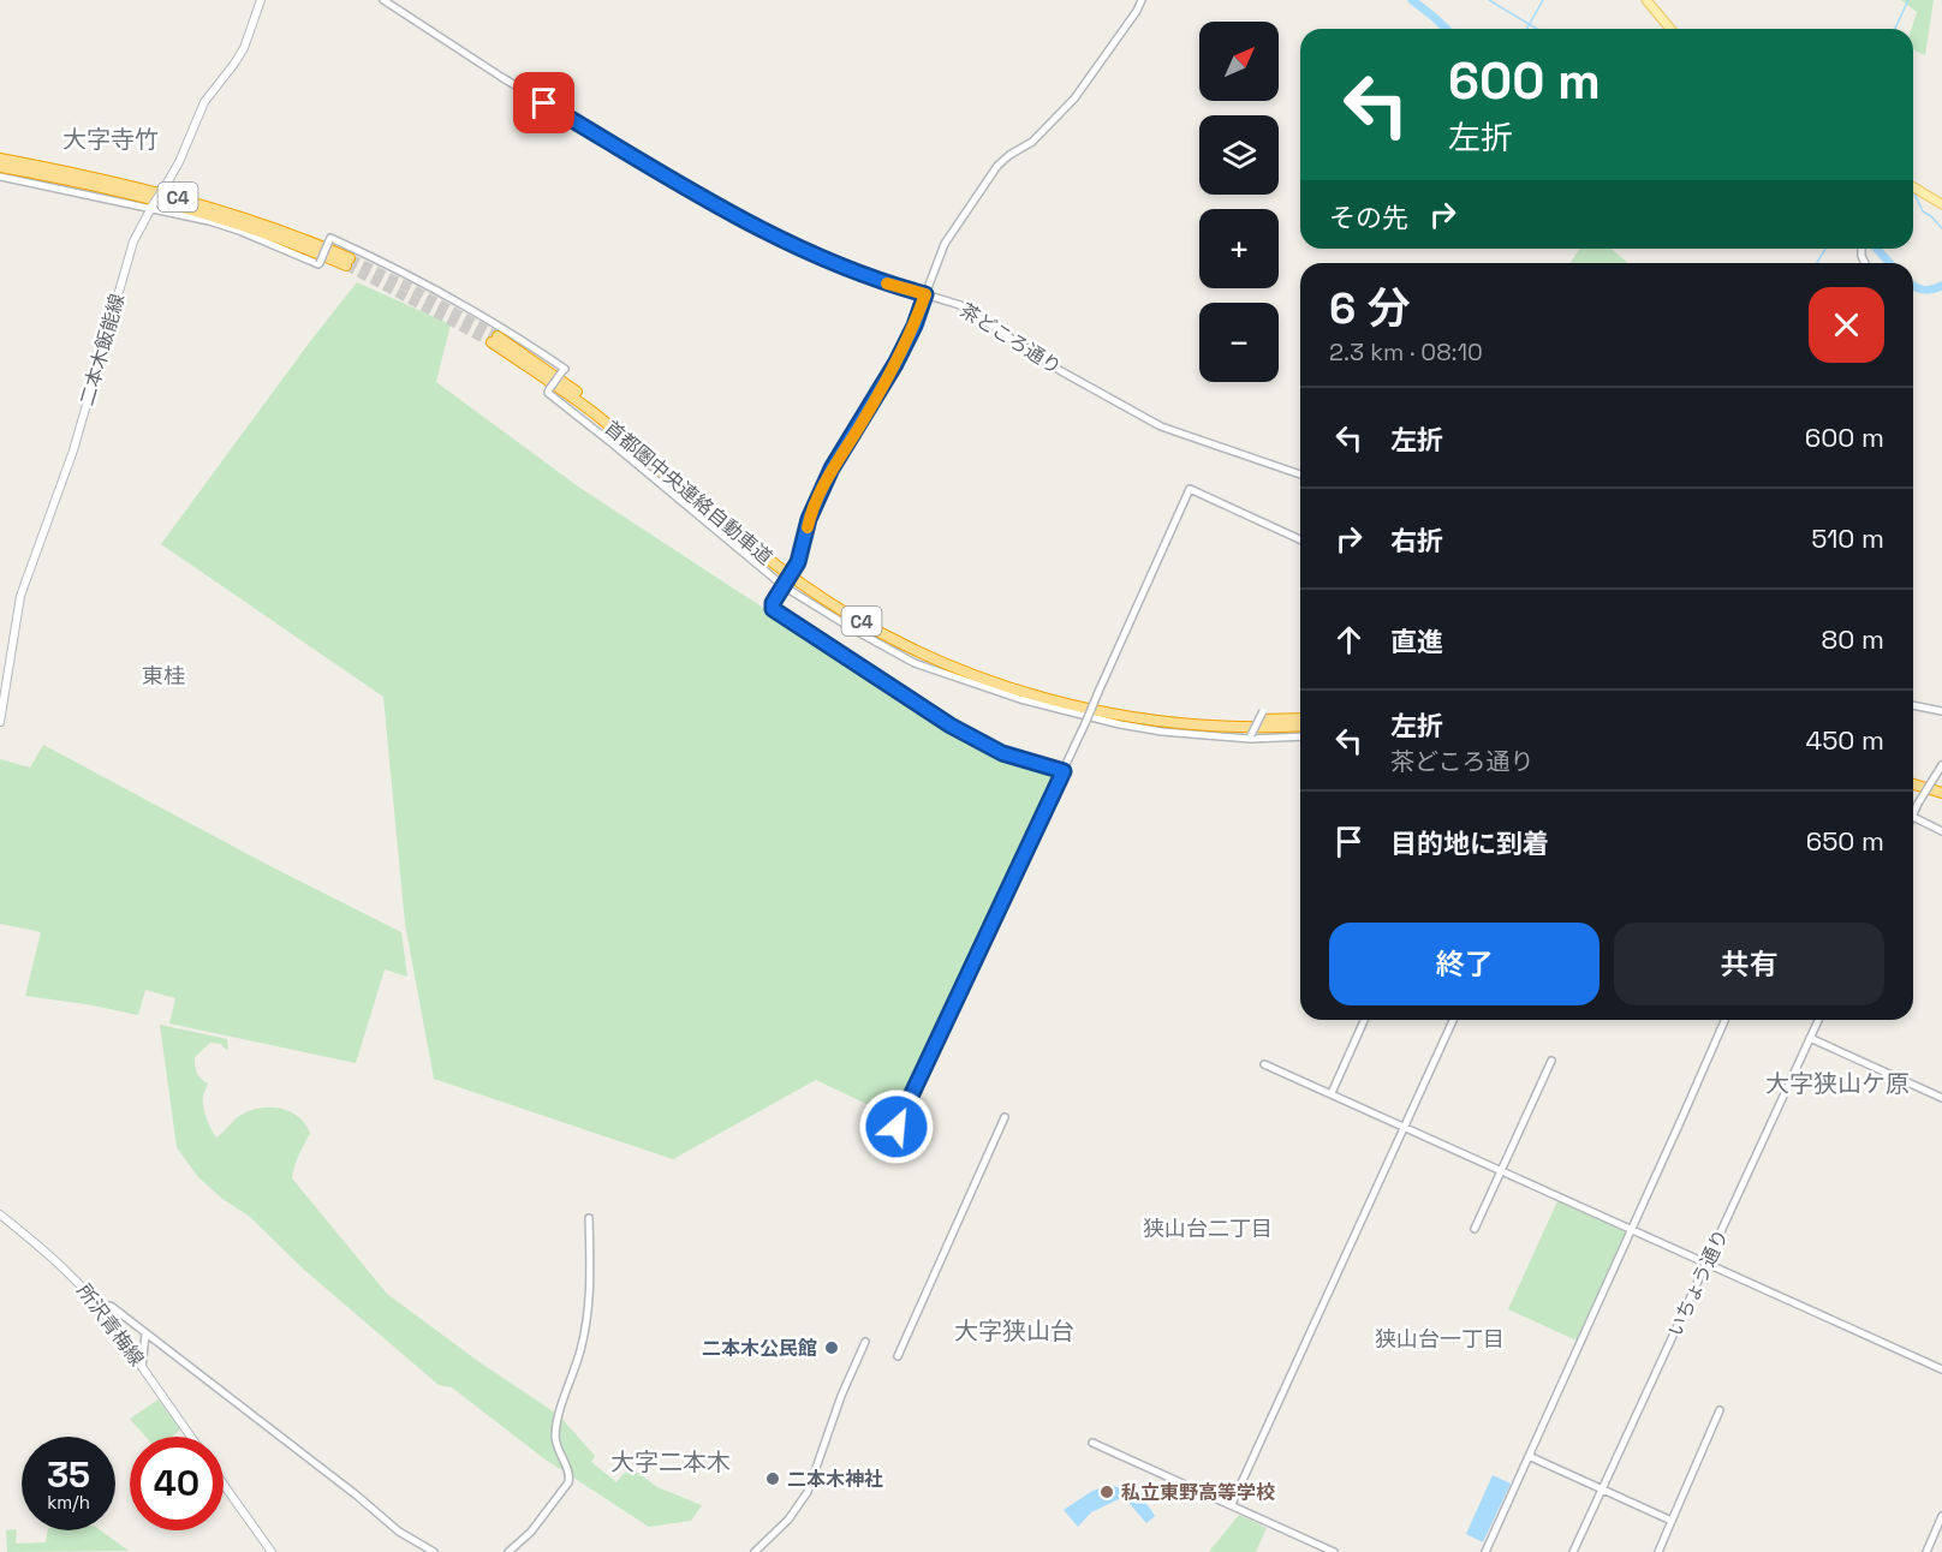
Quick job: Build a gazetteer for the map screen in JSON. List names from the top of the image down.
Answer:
{
  "streets": {
    "highway": ["C4", "首都圏中央連絡自動車道"],
    "main road": ["二本木飯能線", "所沢青梅線"],
    "street": ["茶どころ通り", "いちょう通り"]
  },
  "districts": [
    "大字寺竹",
    "東桂",
    "大字狭山ケ原",
    "狭山台二丁目",
    "大字狭山台",
    "狭山台一丁目",
    "大字二本木"
  ],
  "places": ["二本木公民館", "二本木神社", "私立東野高等学校"],
  "north": "top right",
  "page": {
    "map_buttons": ["+", "−"],
    "turn": ["600 m", "左折"],
    "then": "その先",
    "heading": ["6 分", "2.3 km · 08:10"],
    "list": [
      {
        "name": "左折",
        "value": "600 m"
      },
      {
        "name": "右折",
        "value": "510 m"
      },
      {
        "name": "直進",
        "value": "80 m"
      },
      {
        "name": "左折",
        "note": "茶どころ通り",
        "value": "450 m"
      },
      {
        "name": "目的地に到着",
        "value": "650 m"
      }
    ],
    "buttons": ["終了", "共有"],
    "speed": "35 km/h",
    "limit": "40"
  }
}
